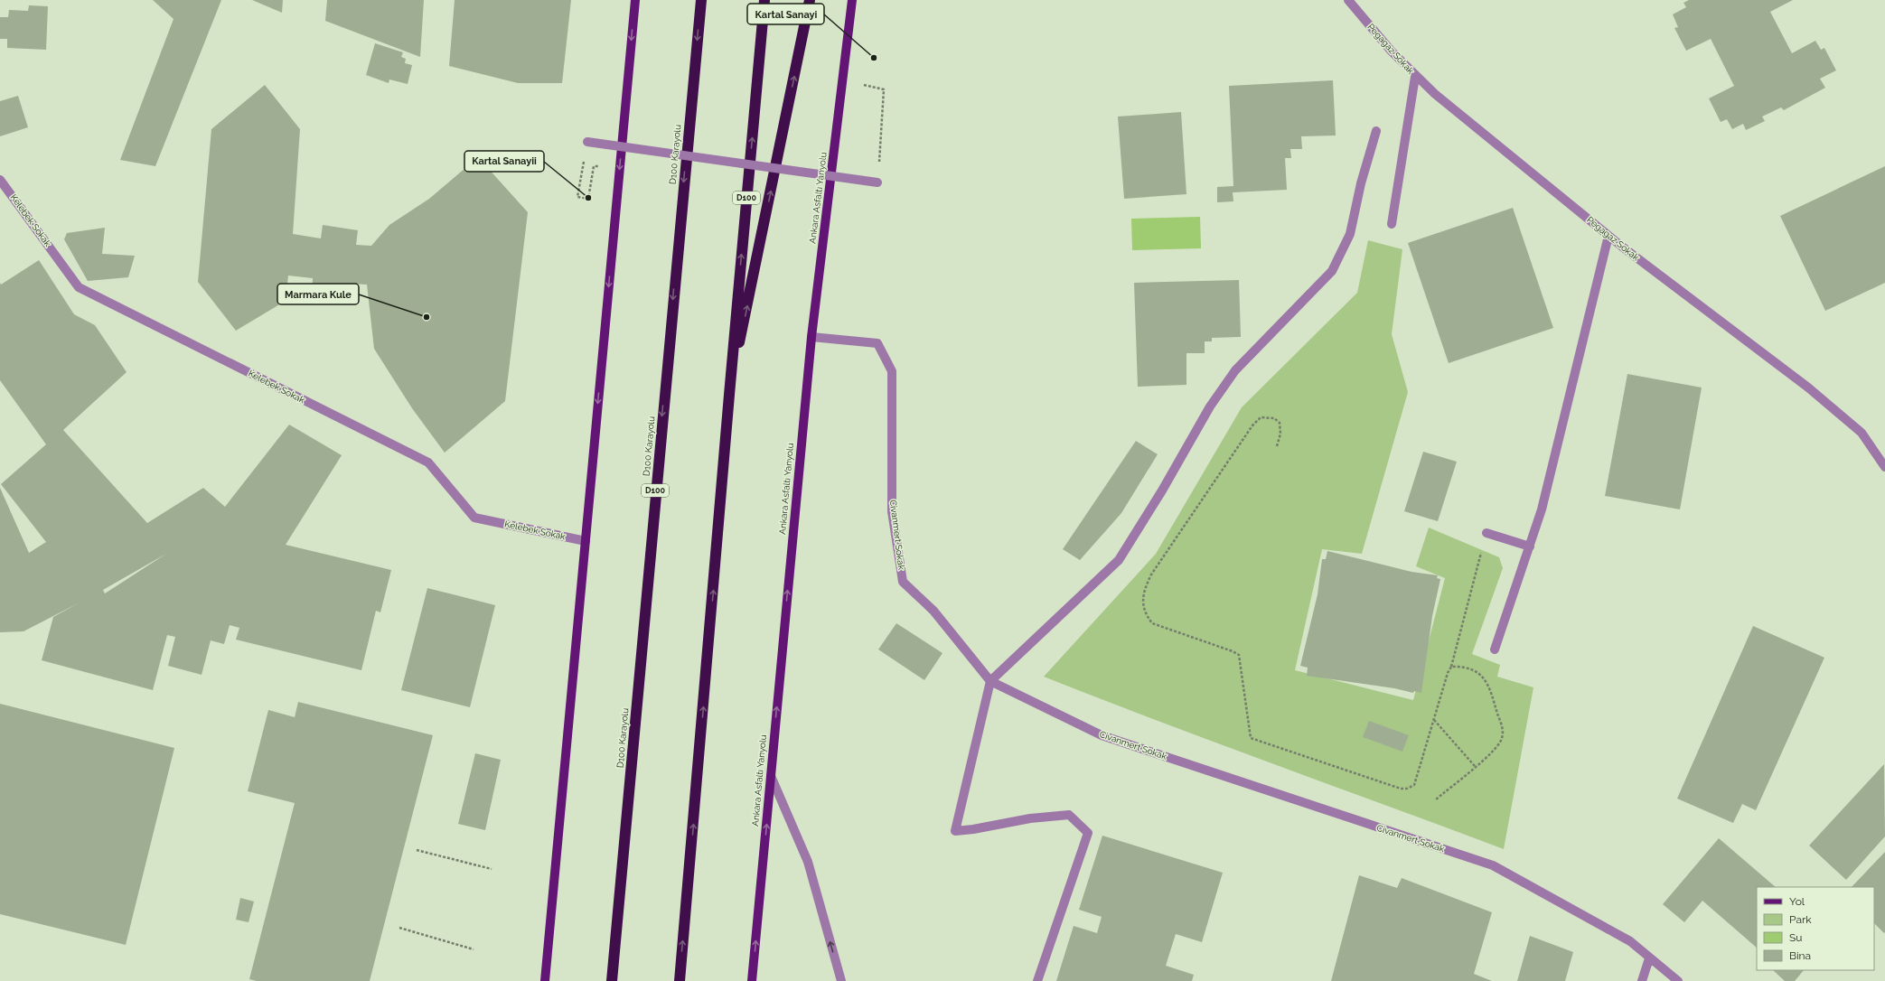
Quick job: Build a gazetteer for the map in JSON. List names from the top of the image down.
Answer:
{
  "streets": {
    "highway": ["D100 Karayolu", "D100"],
    "main road": ["Ankara Asfaltı Yanyolu"],
    "street": ["Pegagaz Sokak", "Kelebek Sokak", "Civanmert Sokak"]
  },
  "crossings": [
    ["Ankara Asfaltı Yanyolu", "Civanmert Sokak"]
  ],
  "one_way": ["Ankara Asfaltı Yanyolu"],
  "places": ["Kartal Sanayi", "Kartal Sanayii", "Marmara Kule"],
  "legend": [
    "Yol",
    "Park",
    "Su",
    "Bina"
  ]
}
